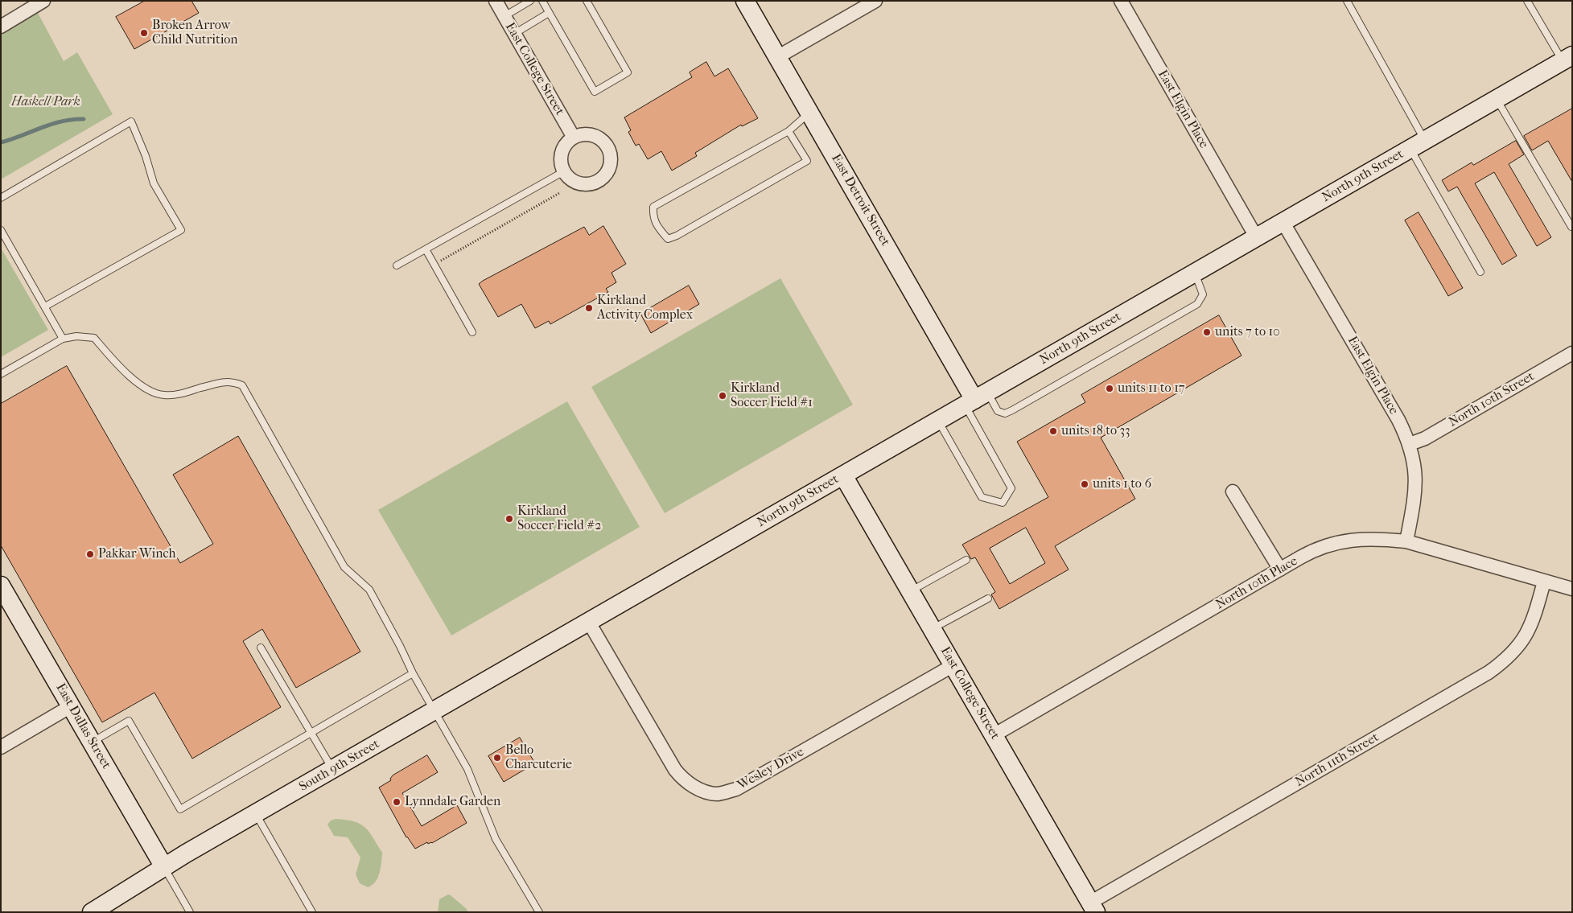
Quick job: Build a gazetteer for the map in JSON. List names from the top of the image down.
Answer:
{
  "streets": {
    "main road": [
      "East College Street",
      "North 9th Street",
      "East Detroit Street",
      "East Dallas Street",
      "South 9th Street"
    ],
    "street": [
      "East Elgin Place",
      "North 10th Street",
      "North 10th Place",
      "North 11th Street",
      "Wesley Drive"
    ]
  },
  "crossings": [
    ["East College Street", "North 9th Street"],
    ["East College Street", "North 10th Place"],
    ["East College Street", "North 11th Street"],
    ["East College Street", "Wesley Drive"],
    ["East Elgin Place", "North 9th Street"],
    ["East Elgin Place", "North 10th Street"],
    ["East Elgin Place", "North 10th Place"],
    ["North 9th Street", "East Detroit Street"],
    ["North 9th Street", "South 9th Street"],
    ["North 9th Street", "Wesley Drive"],
    ["North 10th Place", "North 11th Street"],
    ["East Dallas Street", "South 9th Street"],
    ["South 9th Street", "Wesley Drive"]
  ],
  "parks": ["Haskell Park"],
  "places": [
    "Broken Arrow Child Nutrition",
    "Kirkland Activity Complex",
    "units 7 to 10",
    "units 11 to 17",
    "Kirkland Soccer Field #1",
    "units 18 to 33",
    "units 1 to 6",
    "Kirkland Soccer Field #2",
    "Pakkar Winch",
    "Bello Charcuterie",
    "Lynndale Garden"
  ]
}
